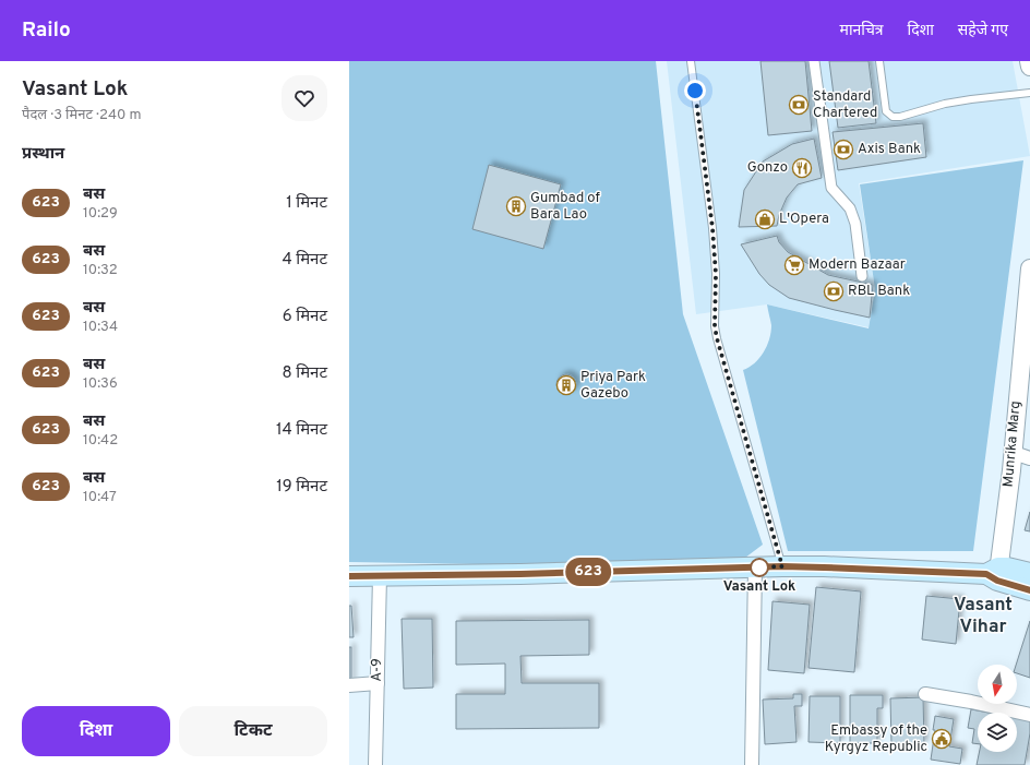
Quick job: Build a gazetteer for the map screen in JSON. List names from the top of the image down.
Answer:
{
  "streets": {
    "street": ["Munrika Marg", "A-9"]
  },
  "districts": ["Vasant Vihar"],
  "places": {
    "bank": ["Standard Chartered", "Axis Bank", "RBL Bank"],
    "restaurant": ["Gonzo"],
    "building": ["Gumbad of Bara Lao", "Priya Park Gazebo"],
    "shop": ["L'Opera"],
    "supermarket": ["Modern Bazaar"],
    "other": ["Vasant Lok"],
    "public building": ["Embassy of the Kyrgyz Republic"]
  },
  "lines": ["bus line 623"],
  "north": "bottom",
  "page": {
    "header": "Railo",
    "nav": ["मानचित्र", "दिशा", "सहेजे गए"],
    "heading": [
      ["Vasant Lok", "पैदल · 3 मिनट · 240 m"],
      "प्रस्थान"
    ],
    "on_map": "623",
    "list": [
      {
        "mark": "623",
        "name": "बस",
        "note": "10:29",
        "value": "1 मिनट"
      },
      {
        "mark": "623",
        "name": "बस",
        "note": "10:32",
        "value": "4 मिनट"
      },
      {
        "mark": "623",
        "name": "बस",
        "note": "10:34",
        "value": "6 मिनट"
      },
      {
        "mark": "623",
        "name": "बस",
        "note": "10:36",
        "value": "8 मिनट"
      },
      {
        "mark": "623",
        "name": "बस",
        "note": "10:42",
        "value": "14 मिनट"
      },
      {
        "mark": "623",
        "name": "बस",
        "note": "10:47",
        "value": "19 मिनट"
      }
    ],
    "buttons": ["दिशा", "टिकट"]
  }
}
